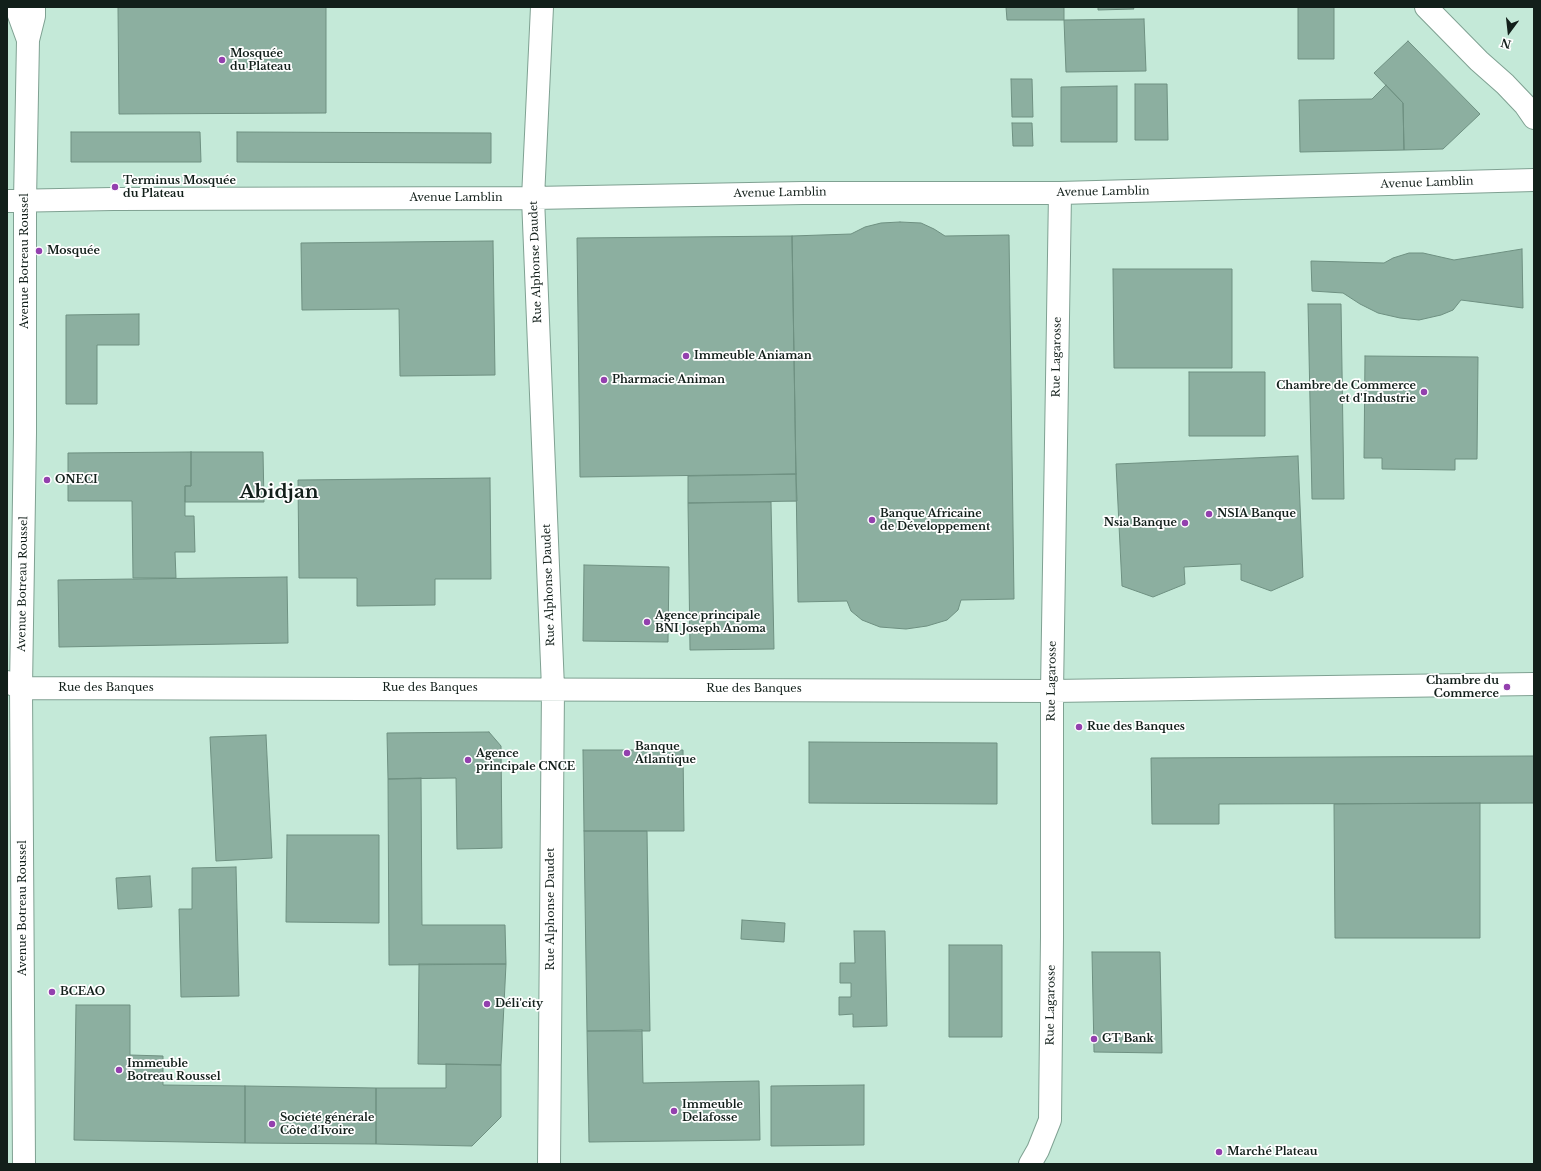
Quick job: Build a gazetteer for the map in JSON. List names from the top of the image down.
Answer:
{
  "streets": {
    "street": [
      "Avenue Lamblin",
      "Avenue Botreau Roussel",
      "Rue Alphonse Daudet",
      "Rue Lagarosse",
      "Rue des Banques"
    ]
  },
  "crossings": [
    ["Avenue Lamblin", "Avenue Botreau Roussel"],
    ["Avenue Lamblin", "Rue Alphonse Daudet"],
    ["Avenue Lamblin", "Rue Lagarosse"],
    ["Avenue Botreau Roussel", "Rue des Banques"],
    ["Rue Alphonse Daudet", "Rue des Banques"],
    ["Rue Lagarosse", "Rue des Banques"]
  ],
  "districts": ["Abidjan"],
  "places": [
    "Mosquée du Plateau",
    "Terminus Mosquée du Plateau",
    "Mosquée",
    "Immeuble Aniaman",
    "Pharmacie Animan",
    "Chambre de Commerce et d'Industrie",
    "ONECI",
    "NSIA Banque",
    "Banque Africaine de Développement",
    "Nsia Banque",
    "Agence principale BNI Joseph Anoma",
    "Chambre du Commerce",
    "Rue des Banques",
    "Banque Atlantique",
    "Agence principale CNCE",
    "BCEAO",
    "Déli'city",
    "GT Bank",
    "Immeuble Botreau Roussel",
    "Immeuble Delafosse",
    "Société générale Côte d’Ivoire",
    "Marché Plateau"
  ],
  "north": "bottom"
}
